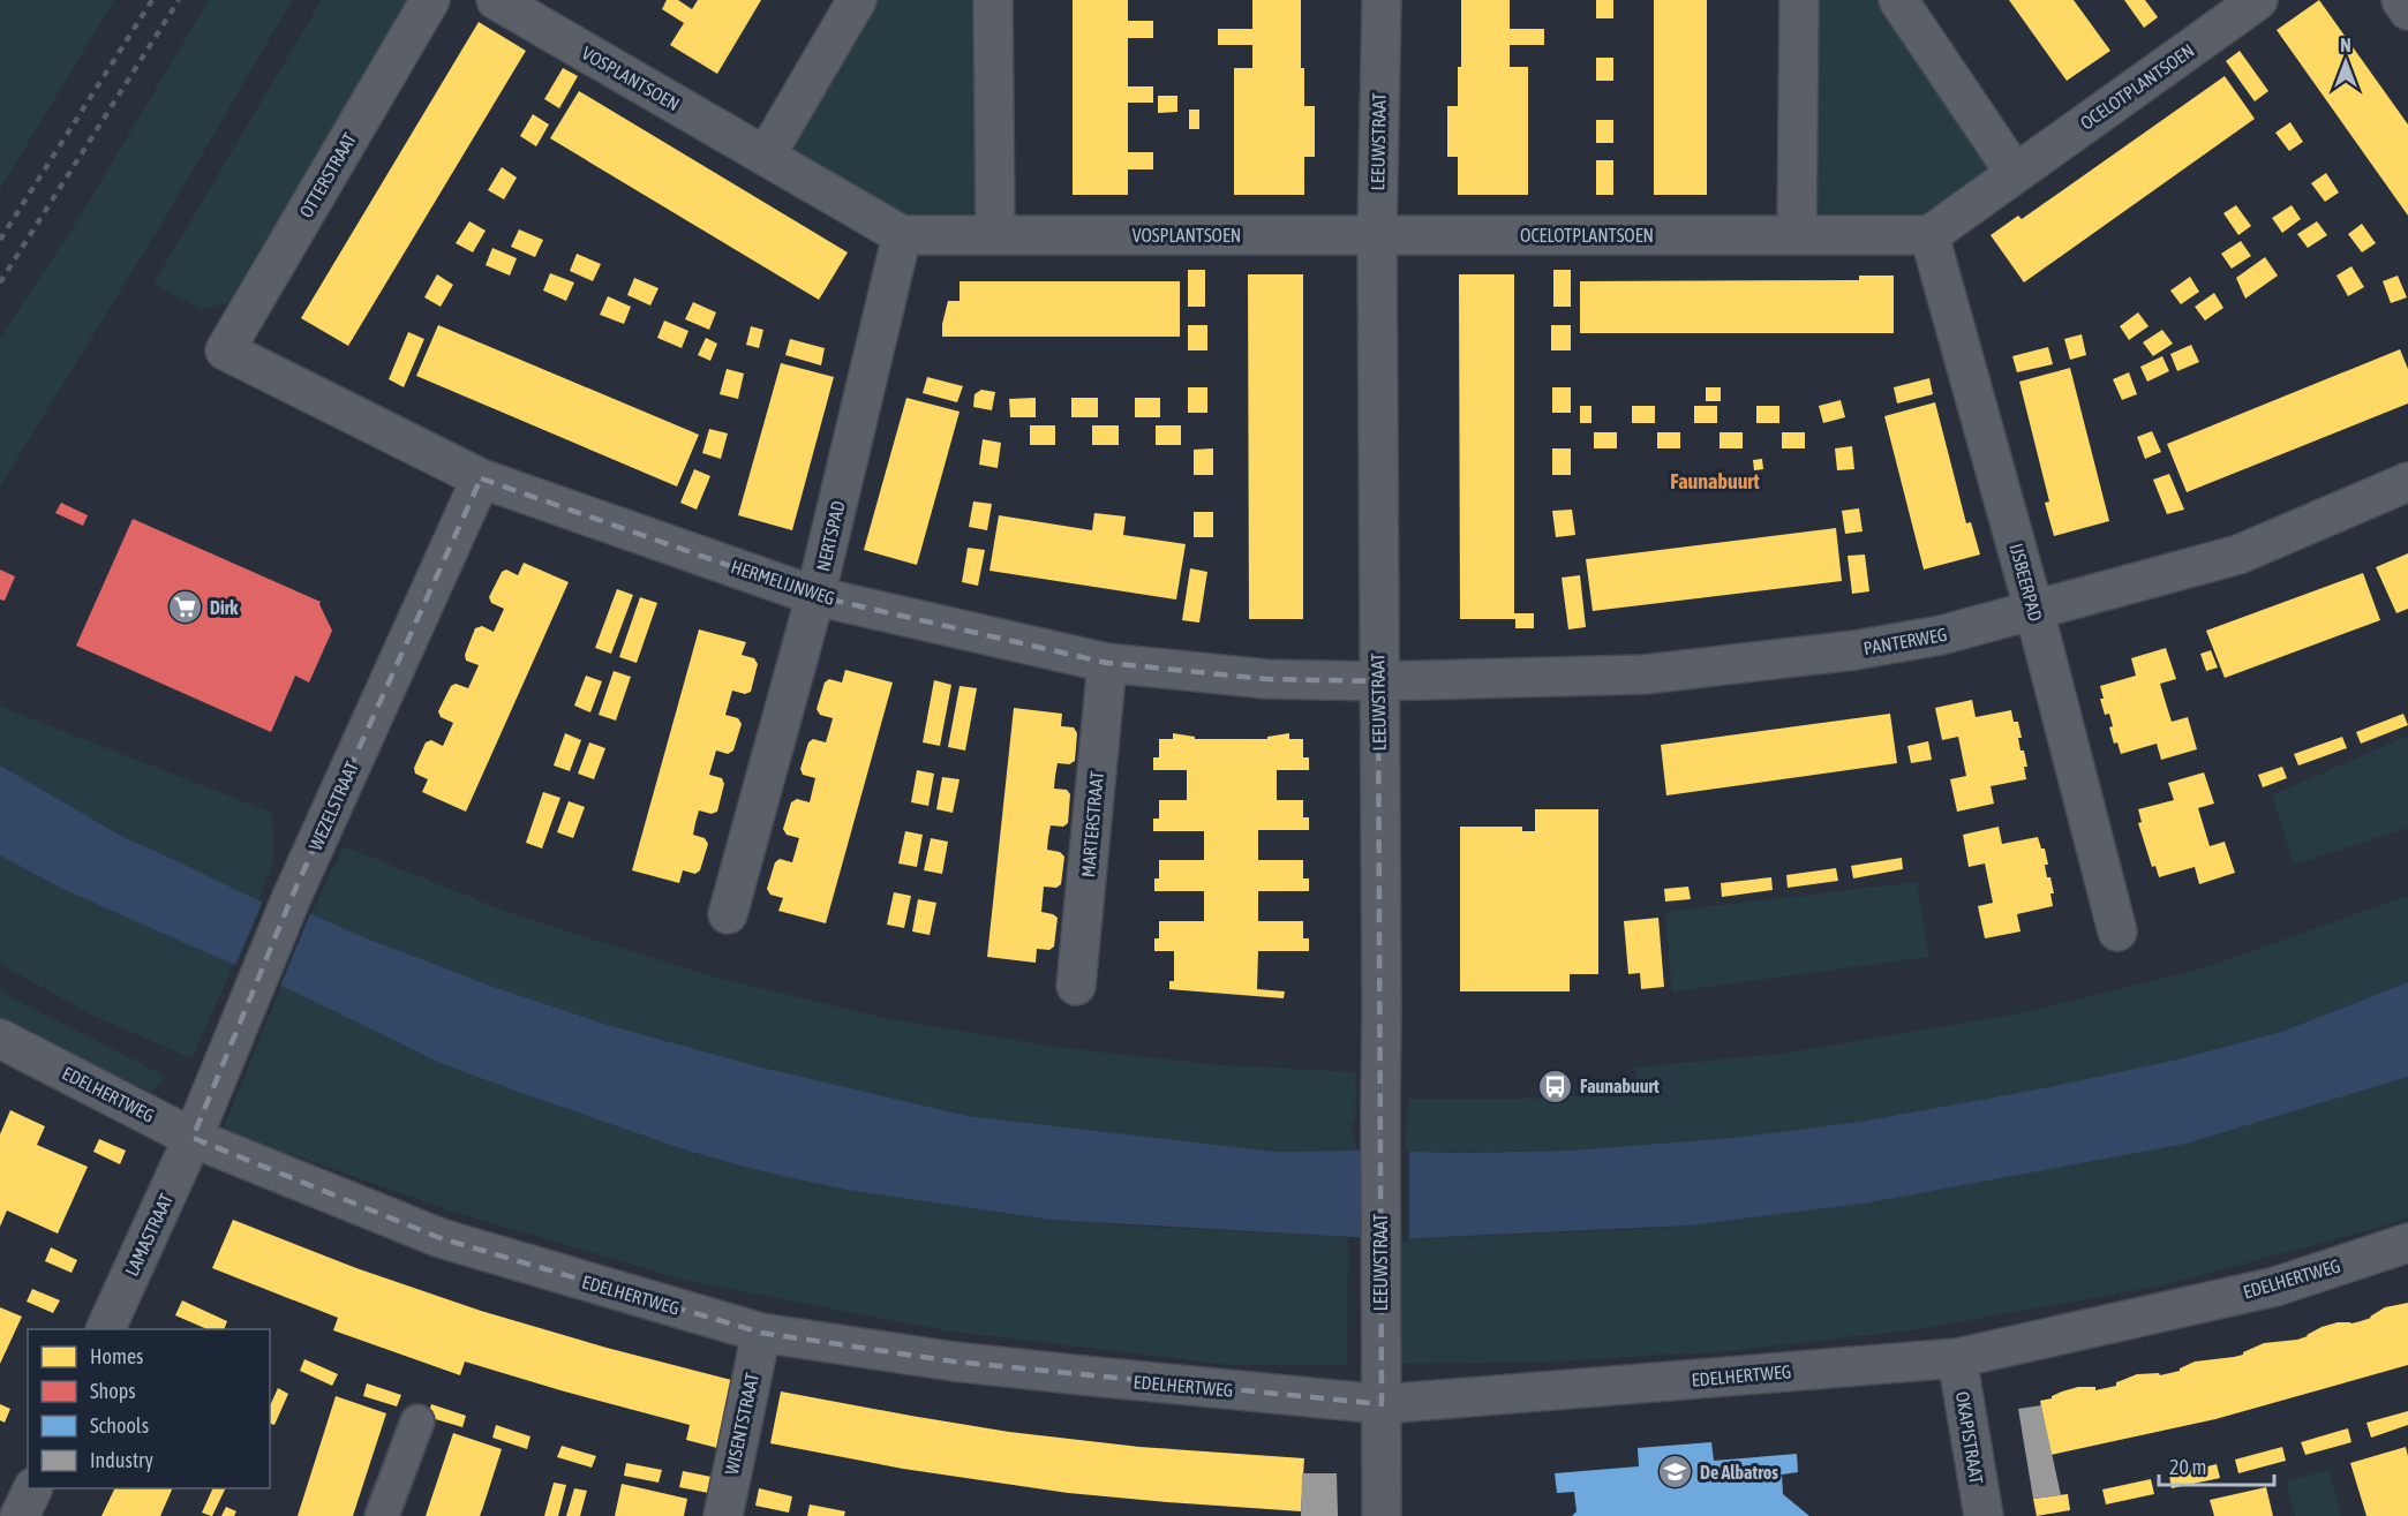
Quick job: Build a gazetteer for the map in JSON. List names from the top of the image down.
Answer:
{
  "streets": {
    "street": [
      "VOSPLANTSOEN",
      "OCELOTPLANTSOEN",
      "LEEUWSTRAAT",
      "OTTERSTRAAT",
      "NERTSPAD",
      "HERMELIJNWEG",
      "IJSBEERPAD",
      "PANTERWEG",
      "WEZELSTRAAT",
      "MARTERSTRAAT",
      "EDELHERTWEG",
      "LAMASTRAAT",
      "WISENTSTRAAT",
      "OKAPISTRAAT"
    ]
  },
  "crossings": [
    ["VOSPLANTSOEN", "OCELOTPLANTSOEN"],
    ["VOSPLANTSOEN", "LEEUWSTRAAT"],
    ["VOSPLANTSOEN", "NERTSPAD"],
    ["OCELOTPLANTSOEN", "LEEUWSTRAAT"],
    ["OCELOTPLANTSOEN", "IJSBEERPAD"],
    ["LEEUWSTRAAT", "HERMELIJNWEG"],
    ["LEEUWSTRAAT", "PANTERWEG"],
    ["LEEUWSTRAAT", "EDELHERTWEG"],
    ["OTTERSTRAAT", "HERMELIJNWEG"],
    ["NERTSPAD", "HERMELIJNWEG"],
    ["HERMELIJNWEG", "PANTERWEG"],
    ["HERMELIJNWEG", "WEZELSTRAAT"],
    ["HERMELIJNWEG", "MARTERSTRAAT"],
    ["IJSBEERPAD", "PANTERWEG"],
    ["WEZELSTRAAT", "EDELHERTWEG"],
    ["WEZELSTRAAT", "LAMASTRAAT"],
    ["EDELHERTWEG", "LAMASTRAAT"],
    ["EDELHERTWEG", "WISENTSTRAAT"],
    ["EDELHERTWEG", "OKAPISTRAAT"]
  ],
  "districts": ["Faunabuurt"],
  "places": {
    "supermarket": ["Dirk"],
    "bus stop": ["Faunabuurt"],
    "school or university": ["De Albatros"]
  },
  "legend": [
    "Homes",
    "Shops",
    "Schools",
    "Industry"
  ],
  "scale_bar": "20 m",
  "north": "top"
}
